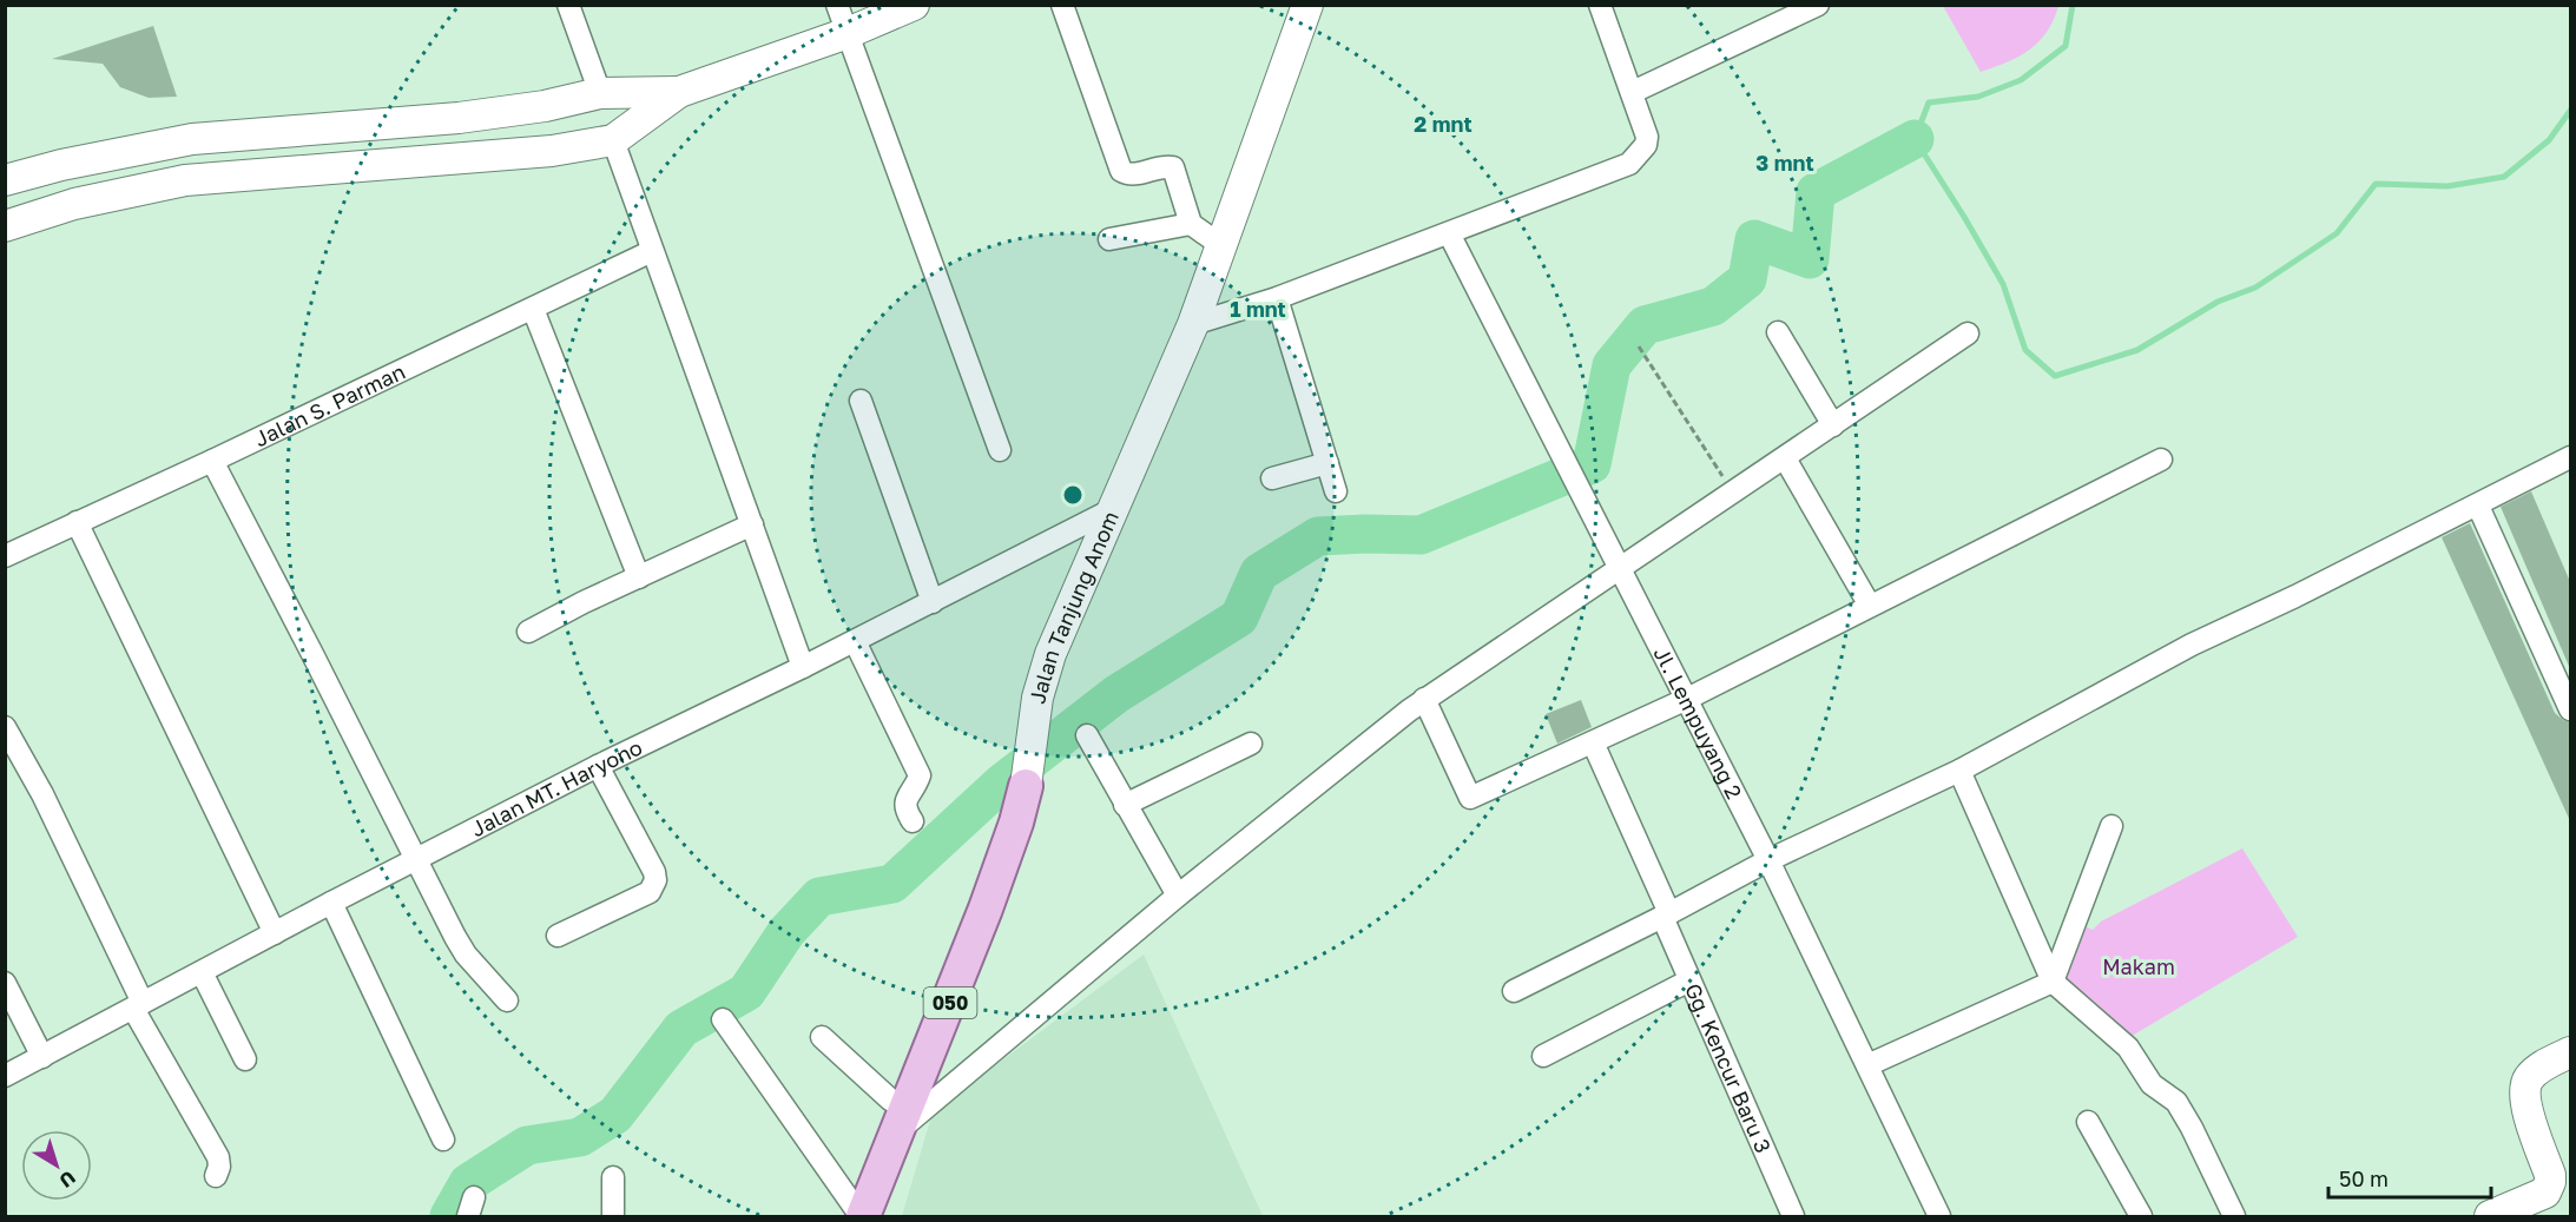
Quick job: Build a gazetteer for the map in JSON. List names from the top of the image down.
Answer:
{
  "streets": {
    "main road": ["Jalan Tanjung Anom", "050"],
    "street": [
      "Jalan S. Parman",
      "Jl. Lempuyang 2",
      "Jalan MT. Haryono",
      "Gg. Kencur Baru 3"
    ]
  },
  "crossings": [
    ["Jalan Tanjung Anom", "Jalan MT. Haryono"]
  ],
  "parks": ["Makam"],
  "scale_bar": "50 m",
  "north": "bottom right",
  "rings": ["2 mnt", "3 mnt", "1 mnt"]
}
